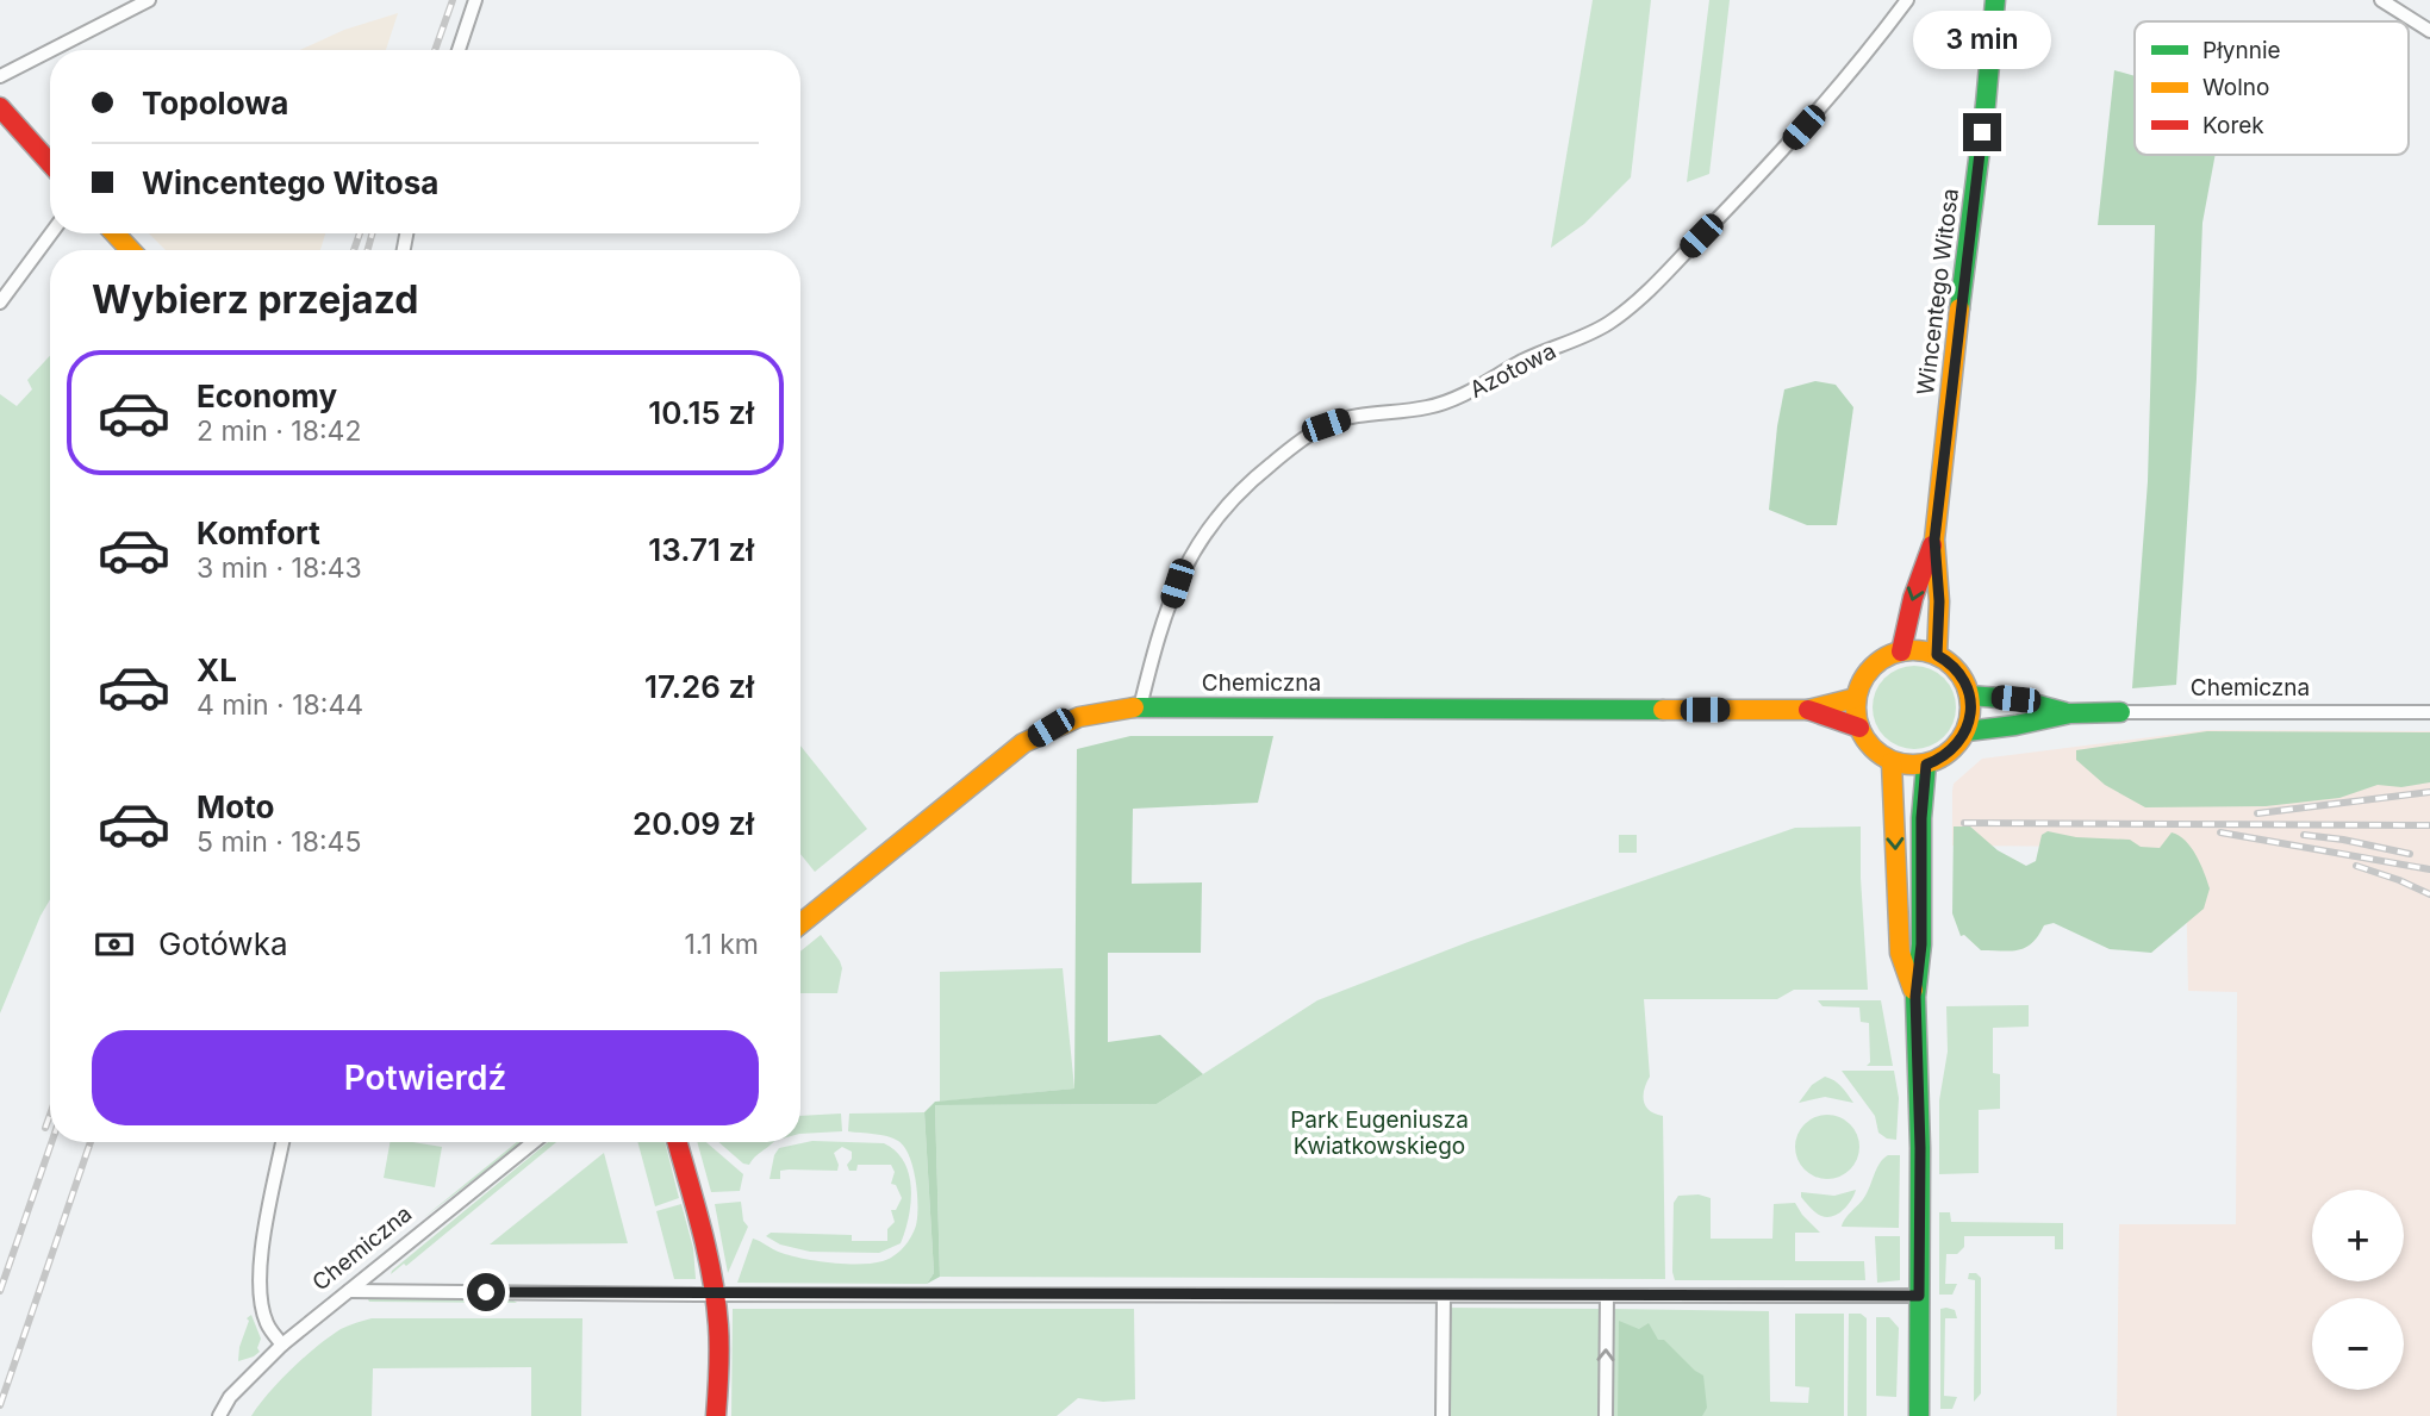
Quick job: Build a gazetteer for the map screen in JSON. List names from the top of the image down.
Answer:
{
  "streets": {
    "main road": ["Wincentego Witosa", "Chemiczna"],
    "street": ["Azotowa"]
  },
  "crossings": [
    ["Wincentego Witosa", "Chemiczna"],
    ["Azotowa", "Chemiczna"]
  ],
  "parks": ["Park Eugeniusza Kwiatkowskiego"],
  "legend": ["Płynnie", "Wolno", "Korek"],
  "page": {
    "bubble": "3 min",
    "banner": ["Topolowa", "Wincentego Witosa"],
    "heading": "Wybierz przejazd",
    "list": [
      {
        "name": "Economy",
        "note": "2 min · 18:42",
        "value": "10.15 zł"
      },
      {
        "name": "Komfort",
        "note": "3 min · 18:43",
        "value": "13.71 zł"
      },
      {
        "name": "XL",
        "note": "4 min · 18:44",
        "value": "17.26 zł"
      },
      {
        "name": "Moto",
        "note": "5 min · 18:45",
        "value": "20.09 zł"
      }
    ],
    "pay": ["Gotówka", "1.1 km"],
    "buttons": "Potwierdź",
    "map_buttons": ["+", "−"]
  }
}
